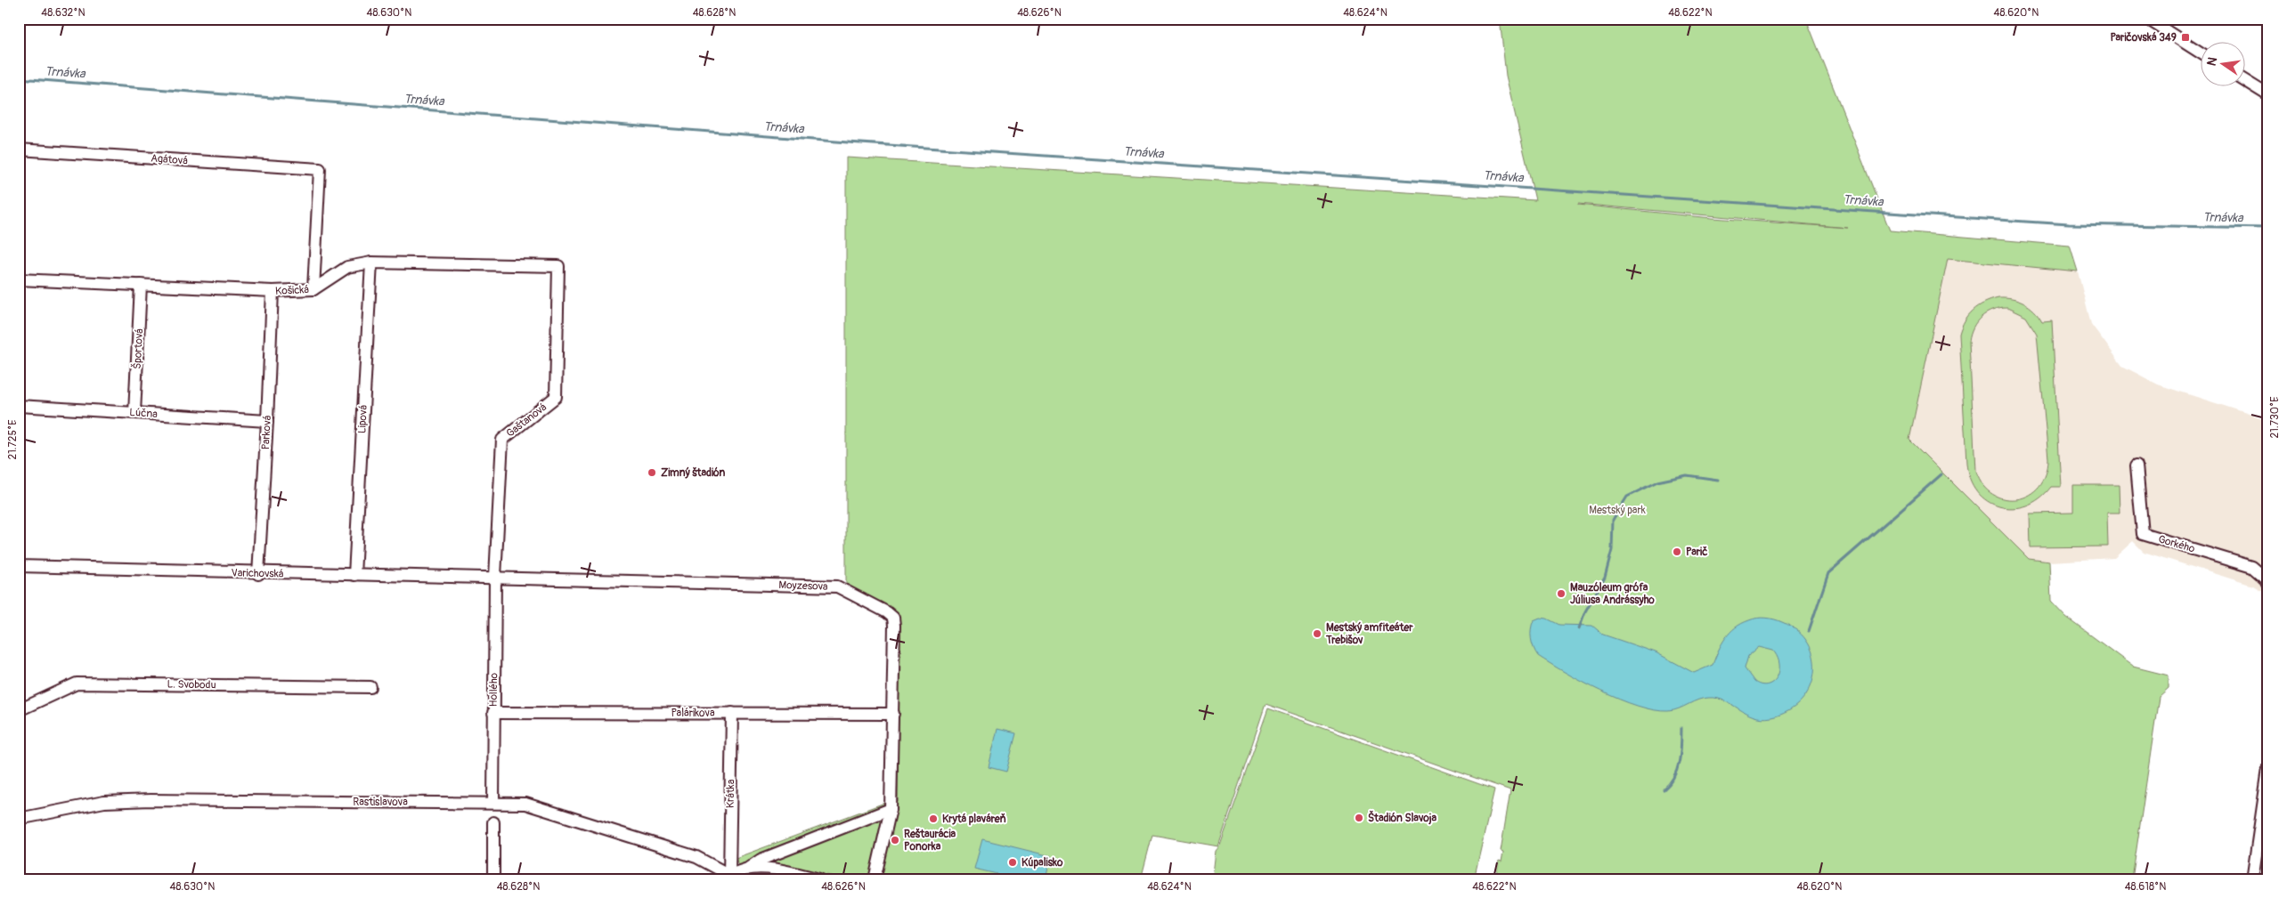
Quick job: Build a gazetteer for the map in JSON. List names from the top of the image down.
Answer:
{
  "streets": {
    "street": [
      "Agátová",
      "Košická",
      "Športová",
      "Lúčna",
      "Lipová",
      "Gaštanová",
      "Parková",
      "Gorkého",
      "Varichovská",
      "Moyzesova",
      "L. Svobodu",
      "Hollého",
      "Palárikova",
      "Krátka",
      "Rastislavova"
    ]
  },
  "crossings": [
    ["Agátová", "Košická"],
    ["Košická", "Športová"],
    ["Košická", "Lipová"],
    ["Košická", "Gaštanová"],
    ["Košická", "Parková"],
    ["Športová", "Lúčna"],
    ["Lúčna", "Parková"],
    ["Lipová", "Varichovská"],
    ["Gaštanová", "Varichovská"],
    ["Gaštanová", "Moyzesova"],
    ["Gaštanová", "Hollého"],
    ["Parková", "Varichovská"],
    ["Varichovská", "Moyzesova"],
    ["Varichovská", "Hollého"],
    ["Moyzesova", "Hollého"],
    ["Moyzesova", "Palárikova"],
    ["Hollého", "Palárikova"],
    ["Hollého", "Rastislavova"],
    ["Palárikova", "Krátka"],
    ["Krátka", "Rastislavova"]
  ],
  "water": ["Trnávka"],
  "parks": ["Mestský park"],
  "places": {
    "transit": ["Paričovská 349"],
    "other": [
      "Zimný štadión",
      "Parič",
      "Mauzóleum grófa Júliusa Andrássyho",
      "Mestský amfiteáter Trebišov",
      "Štadión Slavoja",
      "Krytá plaváreň",
      "Reštaurácia Ponorka",
      "Kúpalisko"
    ]
  },
  "north": "left",
  "coordinates": [
    "48.632°N",
    "48.630°N",
    "48.628°N",
    "48.626°N",
    "48.624°N",
    "48.622°N",
    "48.620°N",
    "21.730°E",
    "21.725°E",
    "48.618°N"
  ]
}
